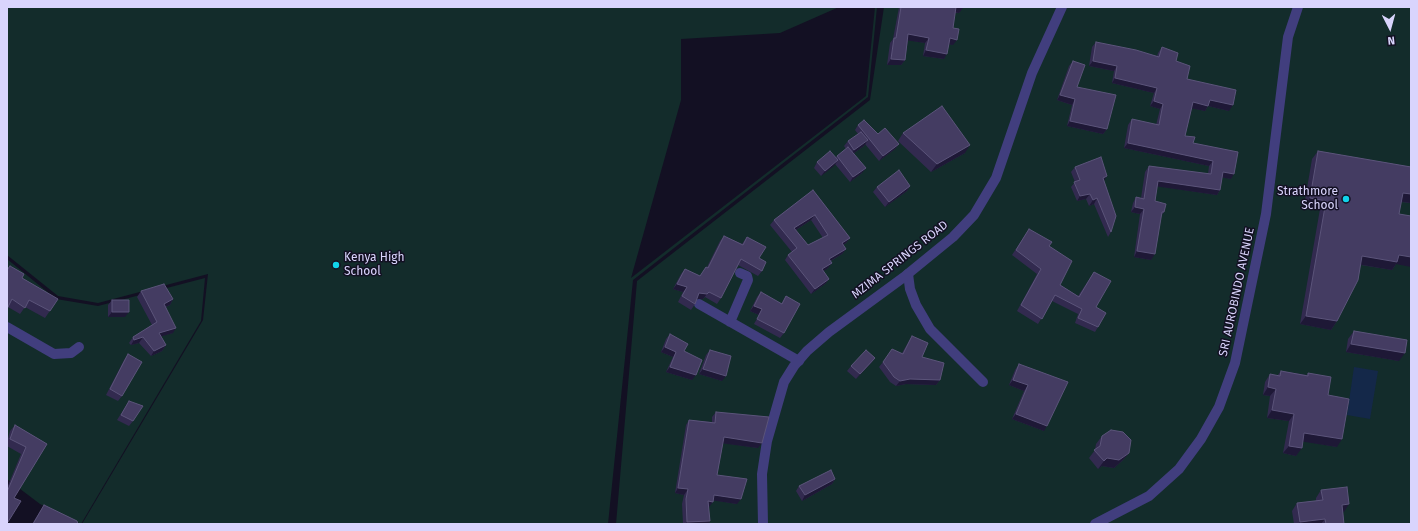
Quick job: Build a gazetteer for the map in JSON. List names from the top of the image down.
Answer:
{
  "streets": {
    "street": ["MZIMA SPRINGS ROAD", "SRI AUROBINDO AVENUE"]
  },
  "places": ["Strathmore School", "Kenya High School"],
  "north": "bottom"
}
